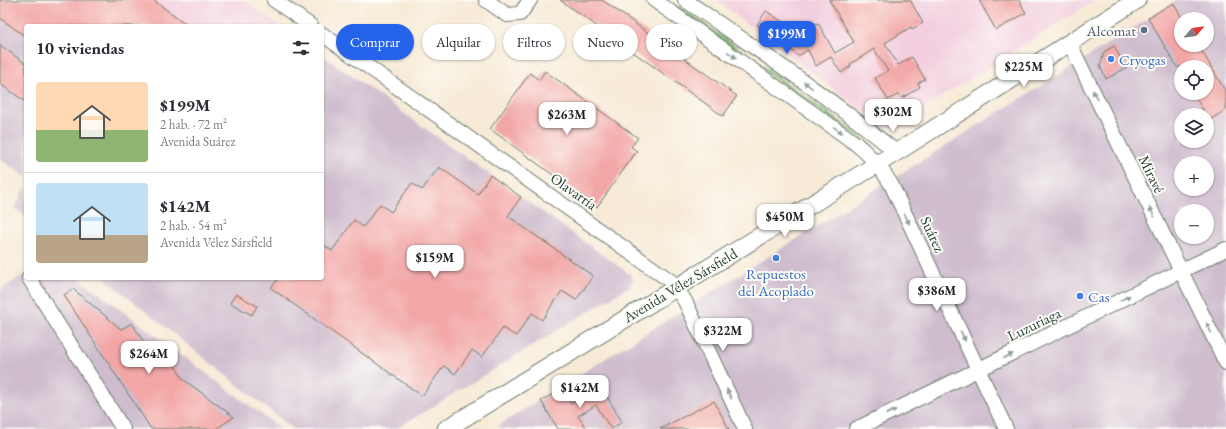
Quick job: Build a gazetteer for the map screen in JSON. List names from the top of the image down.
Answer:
{
  "streets": {
    "main road": ["Avenida Vélez Sársfield"],
    "street": [
      "Miravé",
      "Olavarría",
      "Suárez",
      "Luzuriaga"
    ]
  },
  "crossings": [
    ["Miravé", "Avenida Vélez Sársfield"],
    ["Miravé", "Luzuriaga"],
    ["Olavarría", "Avenida Vélez Sársfield"],
    ["Suárez", "Avenida Vélez Sársfield"],
    ["Suárez", "Luzuriaga"]
  ],
  "one_way": ["Miravé", "Luzuriaga"],
  "places": [
    "Alcomat",
    "Cryogas",
    "Repuestos del Acoplado",
    "Cas"
  ],
  "north": "top right",
  "page": {
    "map_buttons": ["+", "−"],
    "price": [
      "$199M",
      "$225M",
      "$302M",
      "$263M",
      "$450M",
      "$159M",
      "$386M",
      "$322M",
      "$264M",
      "$142M"
    ],
    "chip": [
      "Comprar",
      "Alquilar",
      "Filtros",
      "Nuevo",
      "Piso"
    ],
    "heading": "10 viviendas",
    "list": [
      {
        "name": "$199M",
        "note": "2 hab. · 72 m² · Avenida Suárez"
      },
      {
        "name": "$142M",
        "note": "2 hab. · 54 m² · Avenida Vélez Sársfield"
      }
    ]
  }
}
